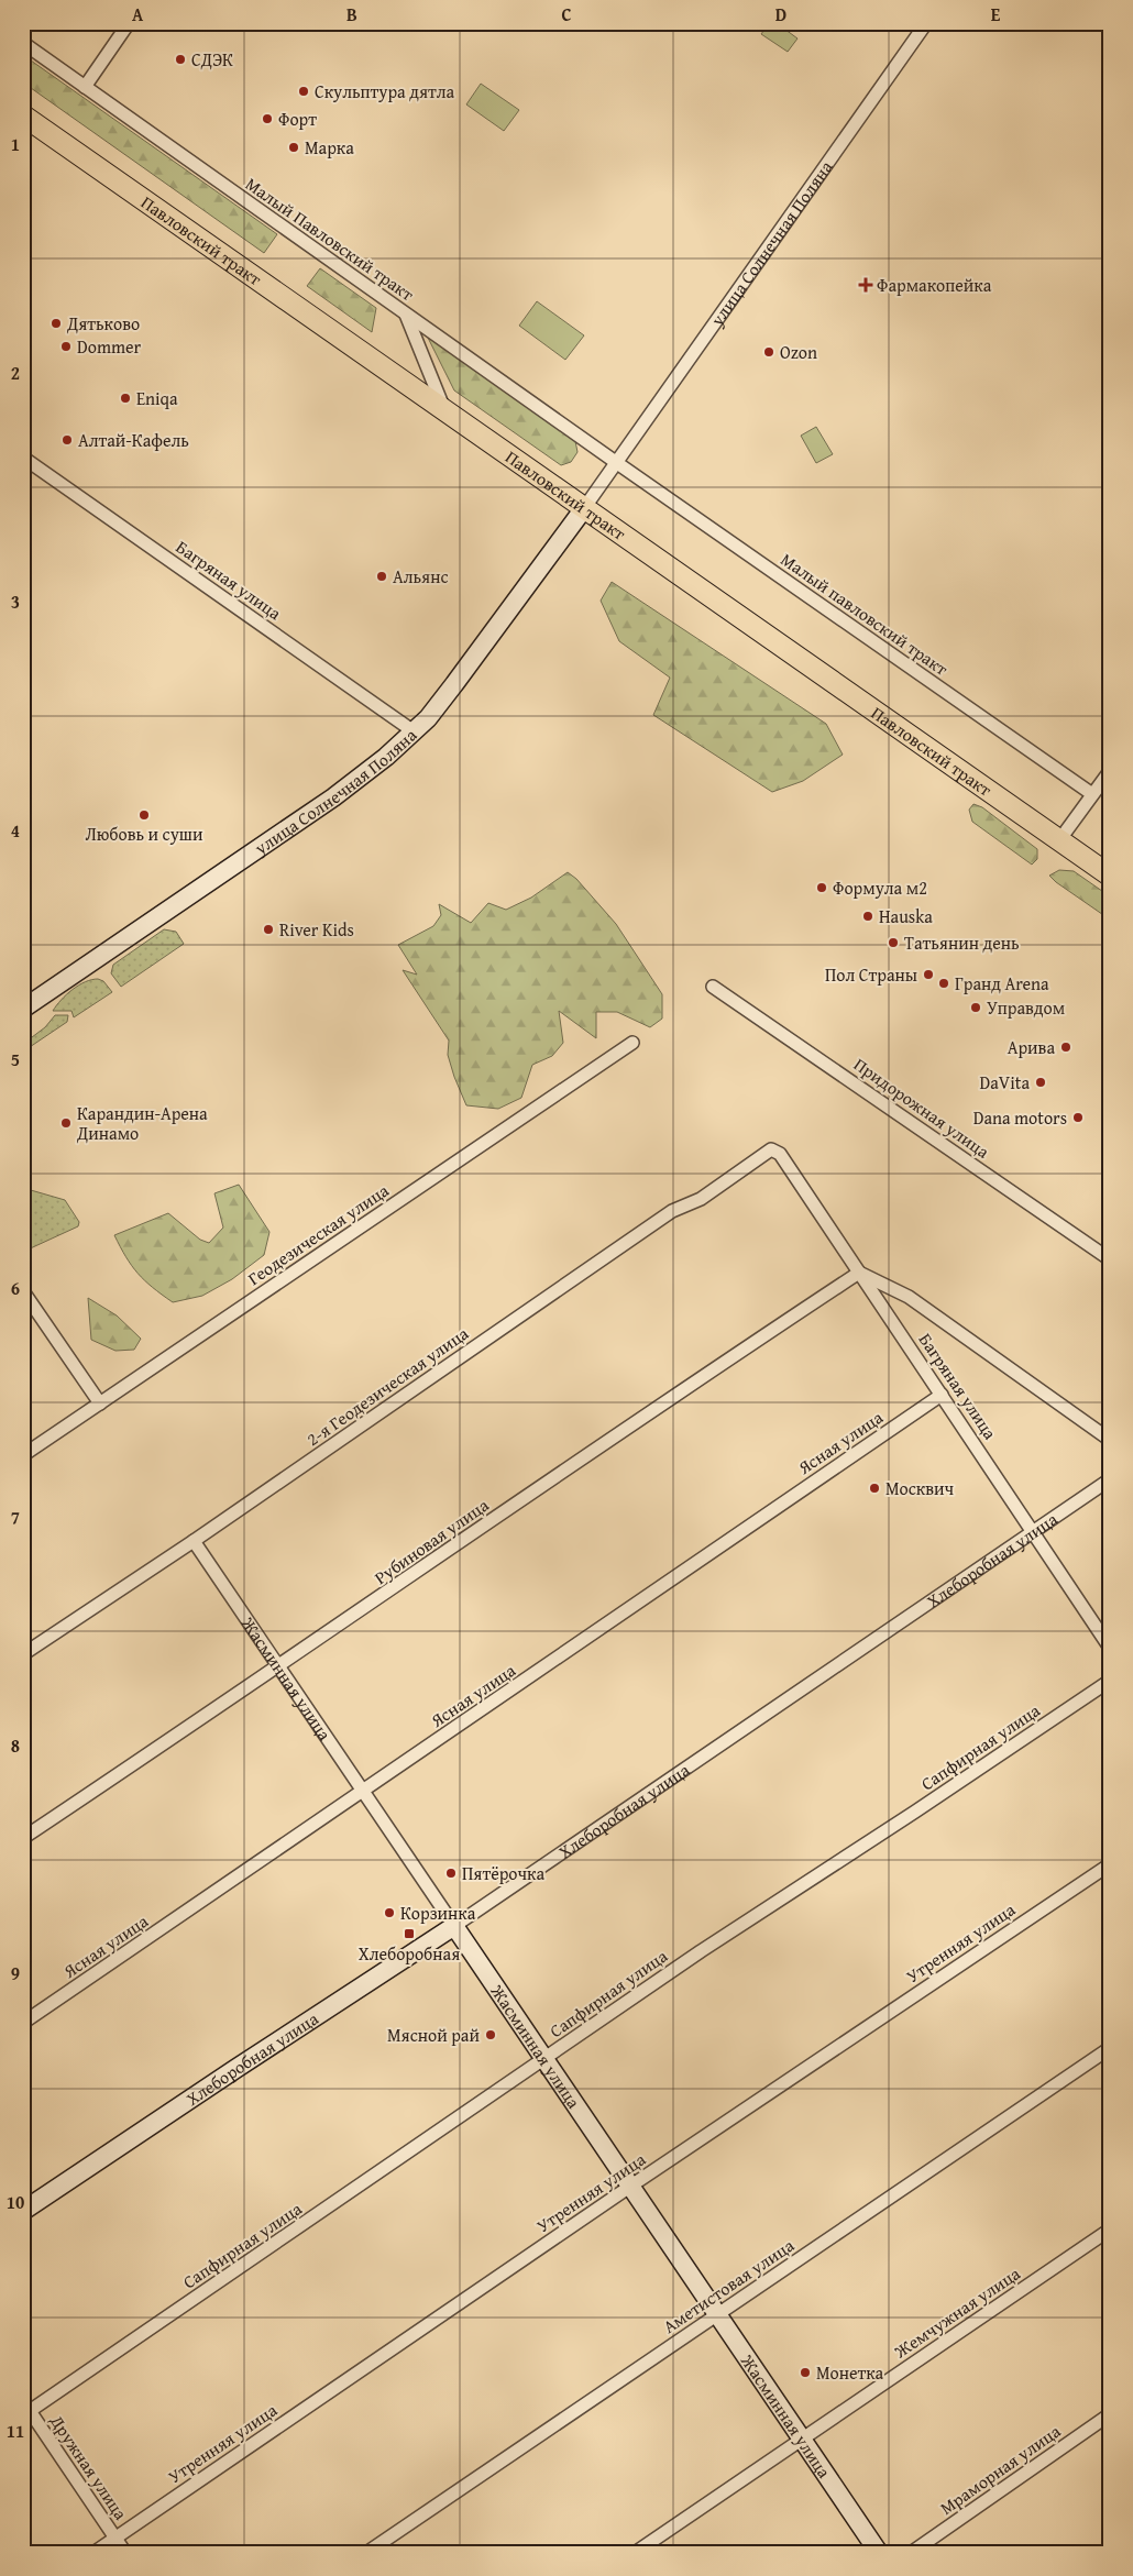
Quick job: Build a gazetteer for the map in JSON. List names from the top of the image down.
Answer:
{
  "streets": {
    "main road": ["Павловский тракт"],
    "street": [
      "Малый Павловский тракт",
      "улица Солнечная Поляна",
      "Багряная улица",
      "Малый павловский тракт",
      "Придорожная улица",
      "Геодезическая улица",
      "2-я Геодезическая улица",
      "Ясная улица",
      "Рубиновая улица",
      "Хлеборобная улица",
      "Жасминная улица",
      "Сапфирная улица",
      "Утренняя улица",
      "Аметистовая улица",
      "Жемчужная улица",
      "Дружная улица",
      "Мраморная улица"
    ]
  },
  "crossings": [
    ["Малый Павловский тракт", "улица Солнечная Поляна"],
    ["Малый Павловский тракт", "Малый павловский тракт"],
    ["Павловский тракт", "улица Солнечная Поляна"],
    ["улица Солнечная Поляна", "Багряная улица"],
    ["улица Солнечная Поляна", "Малый павловский тракт"],
    ["Багряная улица", "2-я Геодезическая улица"],
    ["Багряная улица", "Ясная улица"],
    ["Багряная улица", "Рубиновая улица"],
    ["Багряная улица", "Хлеборобная улица"],
    ["2-я Геодезическая улица", "Жасминная улица"],
    ["Ясная улица", "Жасминная улица"],
    ["Рубиновая улица", "Жасминная улица"],
    ["Хлеборобная улица", "Жасминная улица"],
    ["Жасминная улица", "Сапфирная улица"],
    ["Жасминная улица", "Утренняя улица"],
    ["Жасминная улица", "Аметистовая улица"],
    ["Жасминная улица", "Жемчужная улица"],
    ["Сапфирная улица", "Дружная улица"],
    ["Утренняя улица", "Дружная улица"]
  ],
  "places": {
    "other": [
      "СДЭК",
      "Скульптура дятла",
      "Форт",
      "Марка",
      "Дятьково",
      "Dommer",
      "Ozon",
      "Eniqa",
      "Алтай-Кафель",
      "Альянс",
      "Любовь и суши",
      "Формула м2",
      "Hauska",
      "River Kids",
      "Татьянин день",
      "Пол Страны",
      "Гранд Arena",
      "Управдом",
      "Арива",
      "DaVita",
      "Dana motors",
      "Карандин-Арена Динамо",
      "Москвич",
      "Пятёрочка",
      "Корзинка",
      "Мясной рай",
      "Монетка"
    ],
    "health": ["Фармакопейка"],
    "transit": ["Хлеборобная"]
  },
  "grid": {
    "columns": [
      "A",
      "B",
      "C",
      "D",
      "E"
    ],
    "rows": [
      "1",
      "2",
      "3",
      "4",
      "5",
      "6",
      "7",
      "8",
      "9",
      "10",
      "11"
    ]
  }
}
